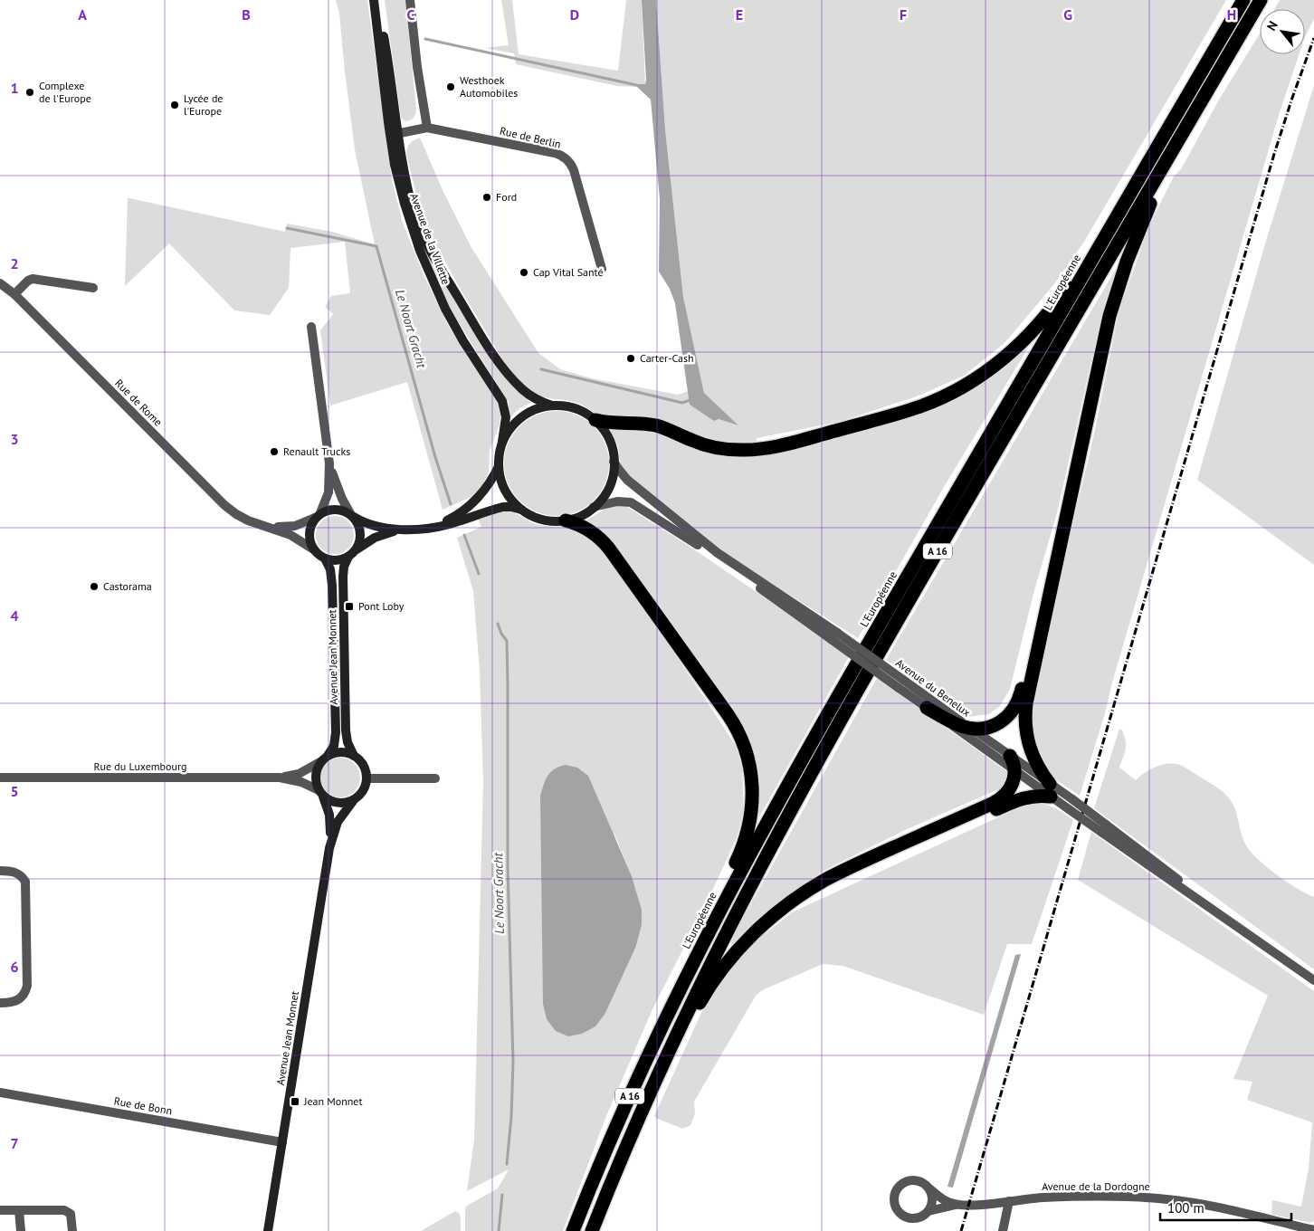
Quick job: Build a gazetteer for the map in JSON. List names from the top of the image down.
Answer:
{
  "streets": {
    "highway": ["L'Européenne", "A 16"],
    "main road": ["Avenue de la Villette", "Avenue Jean Monnet"],
    "street": [
      "Rue de Berlin",
      "Rue de Rome",
      "Avenue du Benelux",
      "Rue du Luxembourg",
      "Rue de Bonn",
      "Avenue de la Dordogne"
    ]
  },
  "crossings": [
    ["Rue de Berlin", "Avenue de la Villette"],
    ["Avenue de la Villette", "Avenue du Benelux"],
    ["Rue de Rome", "Avenue Jean Monnet"],
    ["Avenue Jean Monnet", "Rue du Luxembourg"],
    ["Avenue Jean Monnet", "Rue de Bonn"]
  ],
  "water": ["Le Noort Gracht"],
  "places": {
    "other": [
      "Westhoek Automobiles",
      "Complexe de l'Europe",
      "Lycée de l'Europe",
      "Ford",
      "Cap Vital Santé",
      "Carter-Cash",
      "Renault Trucks",
      "Castorama"
    ],
    "transit": ["Pont Loby", "Jean Monnet"]
  },
  "scale_bar": "100 m",
  "north": "top left",
  "grid": {
    "columns": [
      "A",
      "B",
      "C",
      "D",
      "E",
      "F",
      "G",
      "H"
    ],
    "rows": [
      "1",
      "2",
      "3",
      "4",
      "5",
      "6",
      "7"
    ]
  }
}
